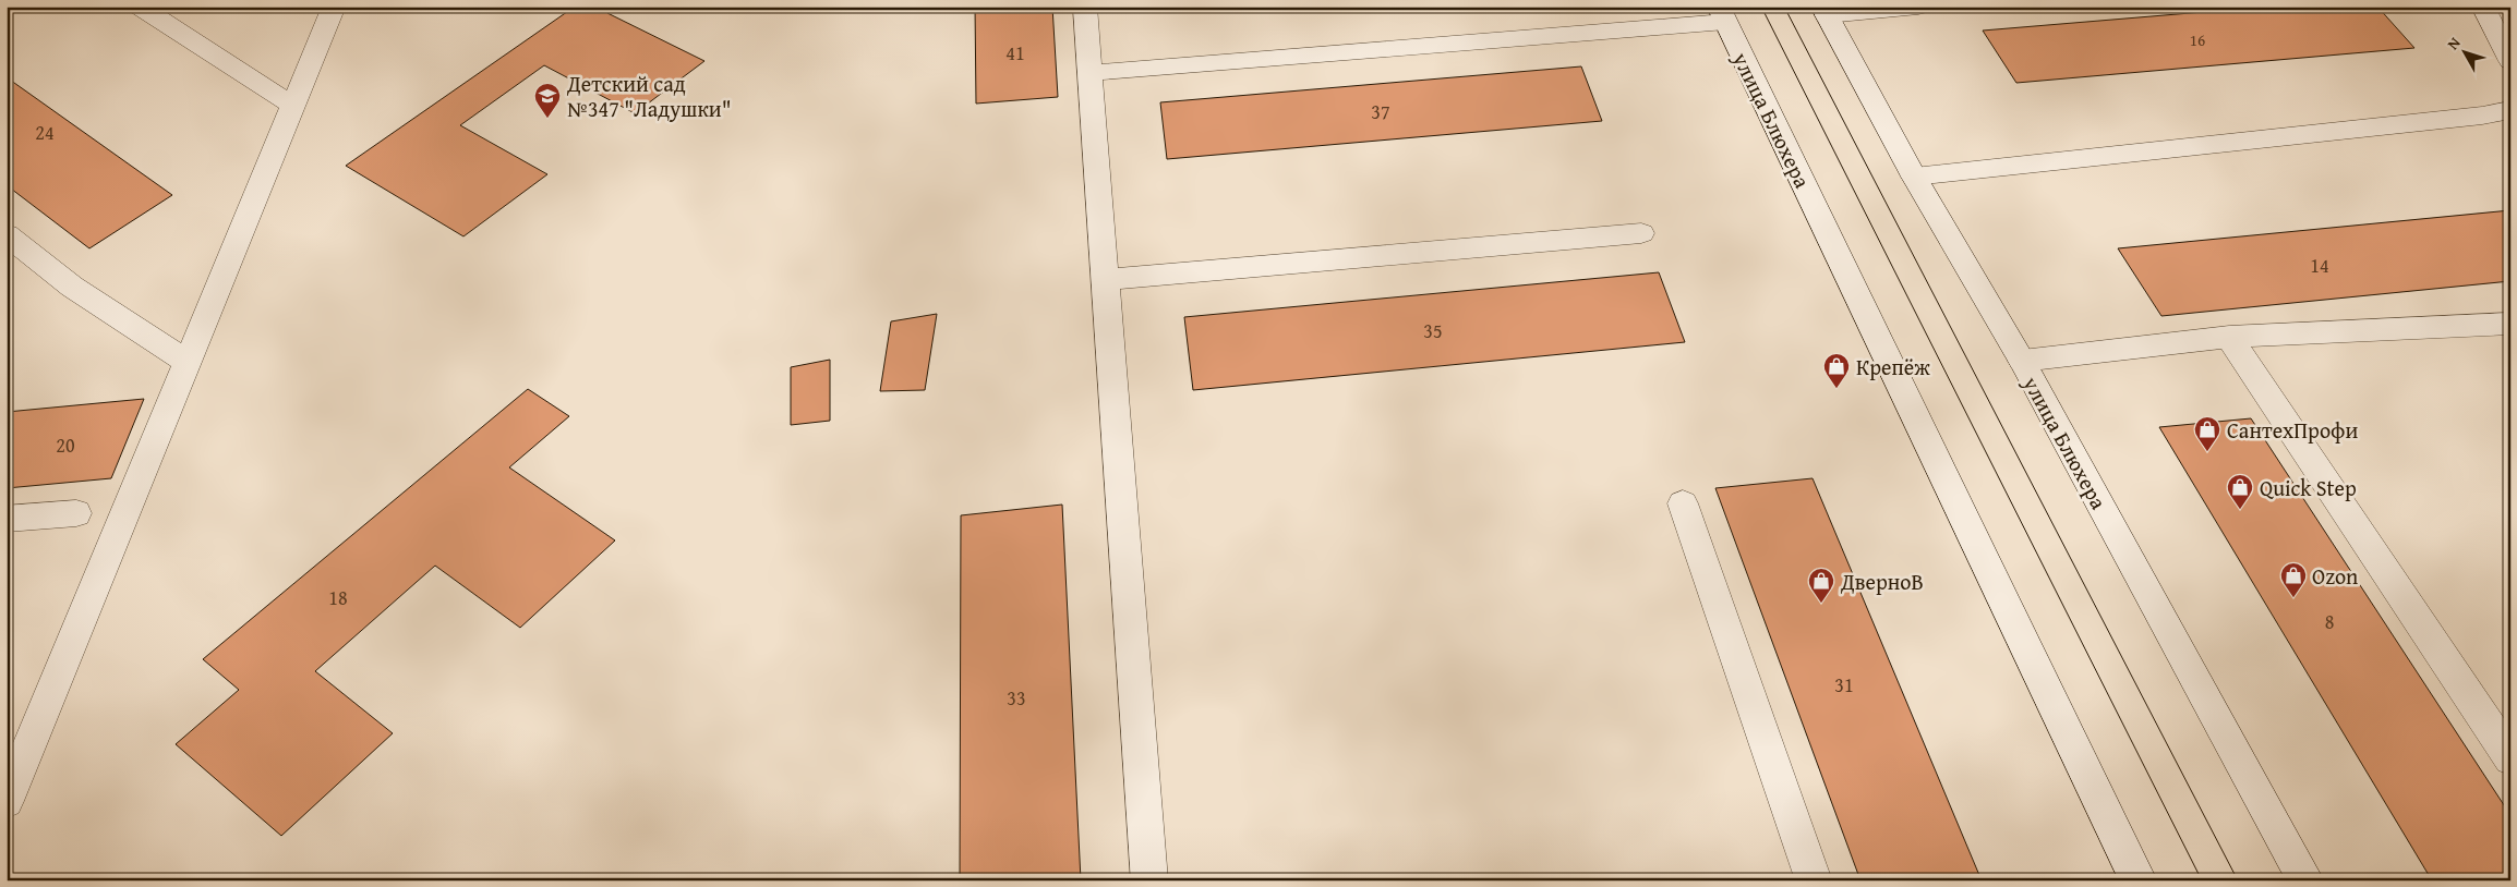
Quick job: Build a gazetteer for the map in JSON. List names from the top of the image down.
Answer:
{
  "streets": {
    "street": ["улица Блюхера"]
  },
  "places": {
    "school or university": ["Детский сад №347 \"Ладушки\""],
    "shop": [
      "Крепёж",
      "СантехПрофи",
      "Quick Step",
      "Ozon",
      "ДверноВ"
    ]
  },
  "house_numbers": [
    "16",
    "41",
    "37",
    "24",
    "14",
    "35",
    "20",
    "18",
    "8",
    "31",
    "33"
  ],
  "north": "top left"
}
